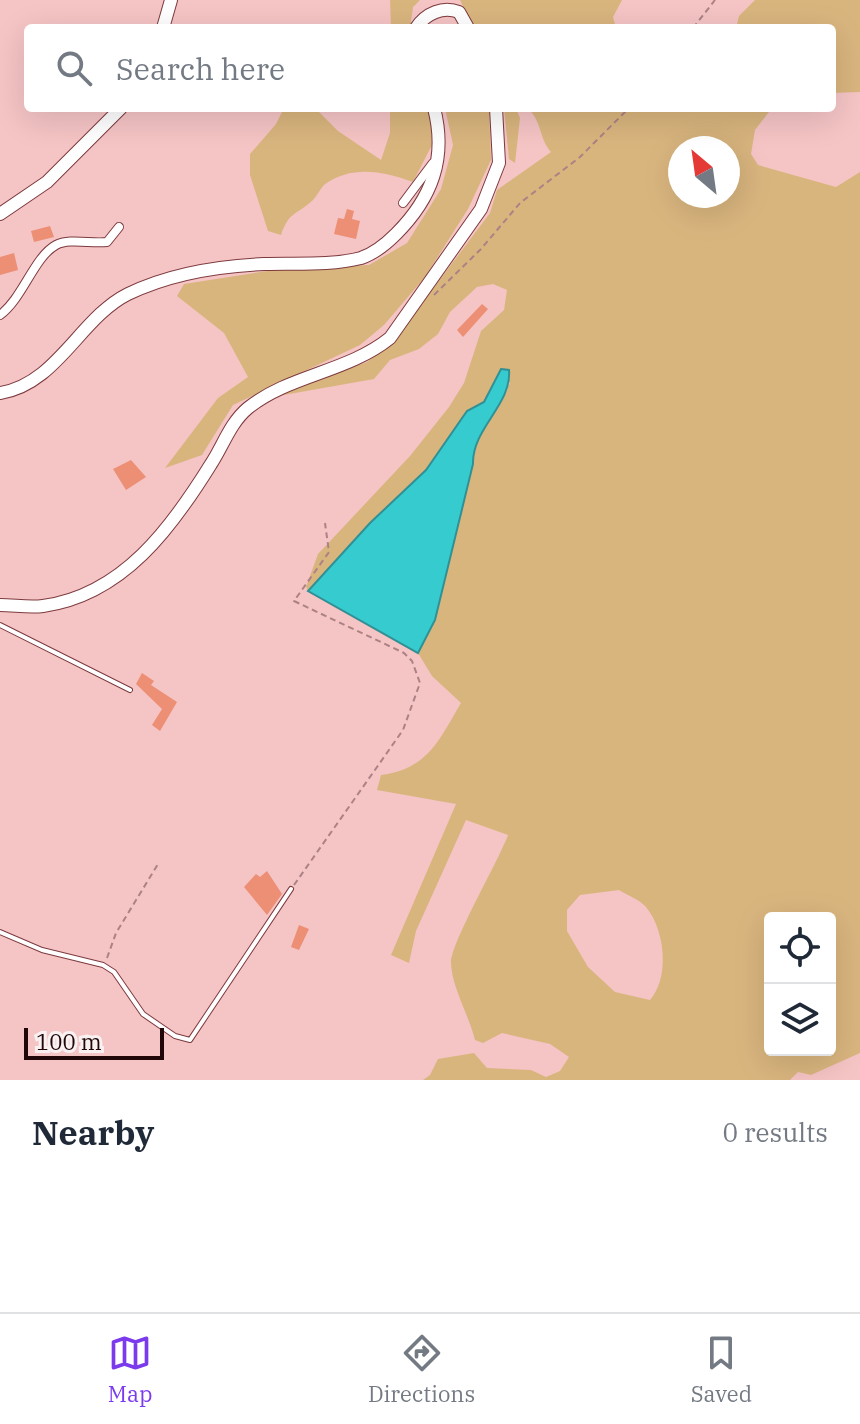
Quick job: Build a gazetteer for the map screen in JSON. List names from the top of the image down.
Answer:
{
  "scale_bar": "100 m",
  "north": "top left",
  "page": {
    "search": "Search here",
    "scale": "100 m",
    "heading": ["Nearby", "0 results"],
    "nav": ["Map", "Directions", "Saved"]
  }
}
